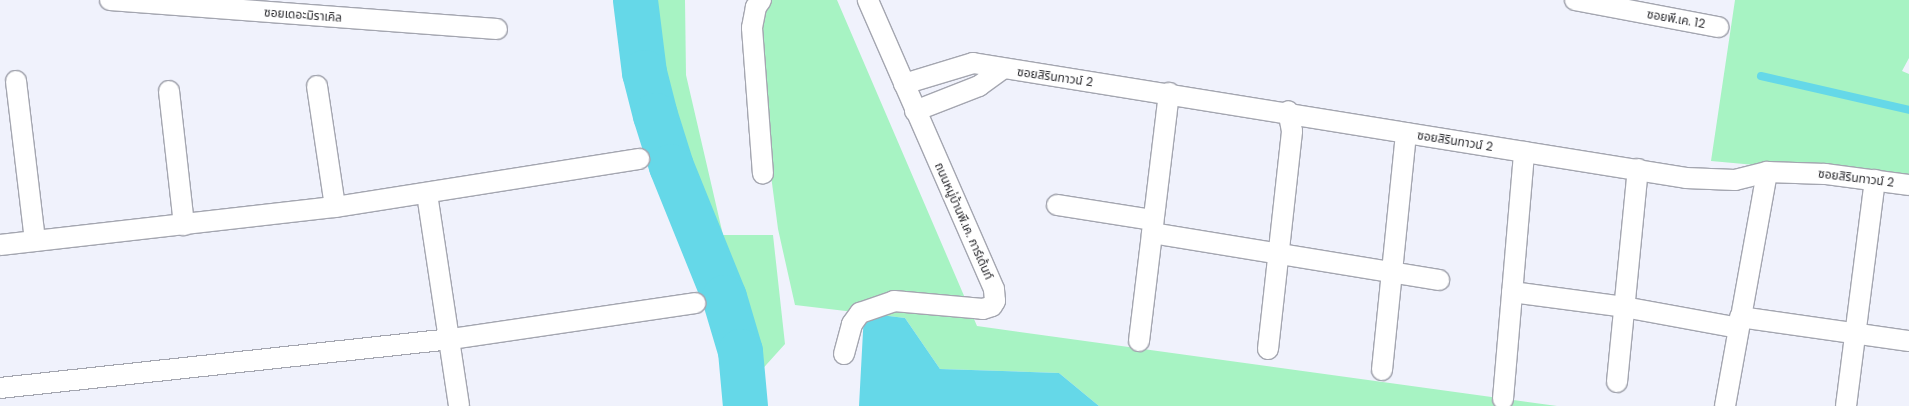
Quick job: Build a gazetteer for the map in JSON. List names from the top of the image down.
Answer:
{
  "streets": {
    "street": [
      "ซอยเดอะมิราเคิล",
      "ซอยพี.เค. 12",
      "ซอยสิรินทาวน์ 2",
      "ถนนหมู่บ้านพี.เค. การ์เด้นท์"
    ]
  },
  "crossings": [
    ["ซอยสิรินทาวน์ 2", "ถนนหมู่บ้านพี.เค. การ์เด้นท์"]
  ]
}
